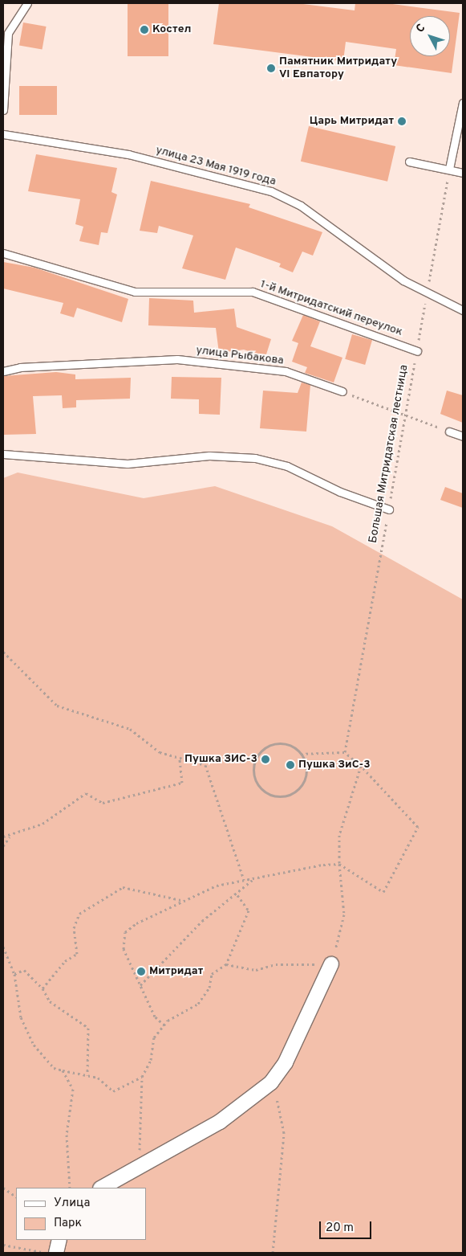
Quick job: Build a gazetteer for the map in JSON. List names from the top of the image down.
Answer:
{
  "streets": {
    "lane": ["улица 23 Мая 1919 года", "1-й Митридатский переулок", "улица Рыбакова"],
    "path": ["Большая Митридатская лестница"]
  },
  "crossings": [
    ["улица 23 Мая 1919 года", "Большая Митридатская лестница"],
    ["1-й Митридатский переулок", "Большая Митридатская лестница"]
  ],
  "places": [
    "Костел",
    "Памятник Митридату VI Евпатору",
    "Царь Митридат",
    "Пушка ЗИС-3",
    "Пушка ЗиС-3",
    "Митридат"
  ],
  "legend": ["Улица", "Парк"],
  "scale_bar": "20 m",
  "north": "top left"
}
